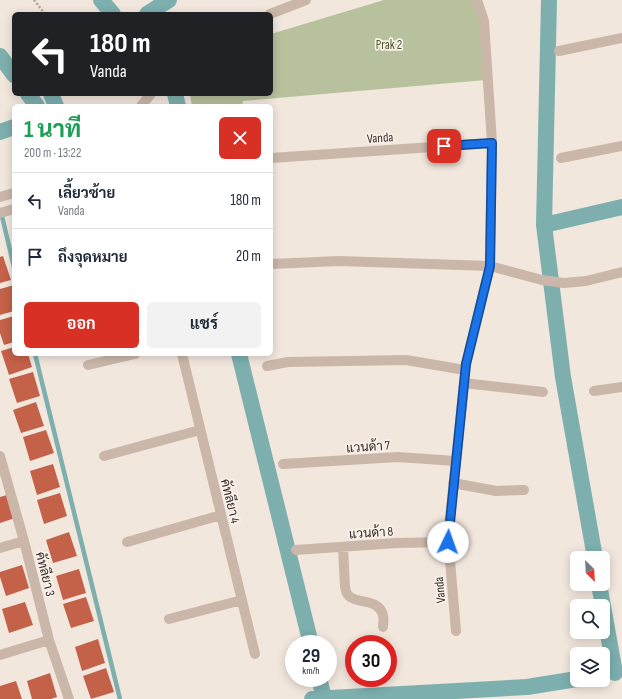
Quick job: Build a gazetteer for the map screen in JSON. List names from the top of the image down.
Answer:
{
  "streets": {
    "street": [
      "Vanda",
      "แวนด้า 7",
      "คัทลียา 4",
      "แวนด้า 8",
      "คัทลียา 3"
    ]
  },
  "crossings": [
    ["Vanda", "แวนด้า 7"],
    ["Vanda", "แวนด้า 8"]
  ],
  "parks": ["Prak 2"],
  "north": "bottom right",
  "page": {
    "turn": ["180 m", "Vanda"],
    "heading": ["1 นาที", "200 m · 13:22"],
    "list": [
      {
        "name": "เลี้ยวซ้าย",
        "note": "Vanda",
        "value": "180 m"
      },
      {
        "name": "ถึงจุดหมาย",
        "value": "20 m"
      }
    ],
    "buttons": ["ออก", "แชร์"],
    "speed": "29 km/h",
    "limit": "30"
  }
}
